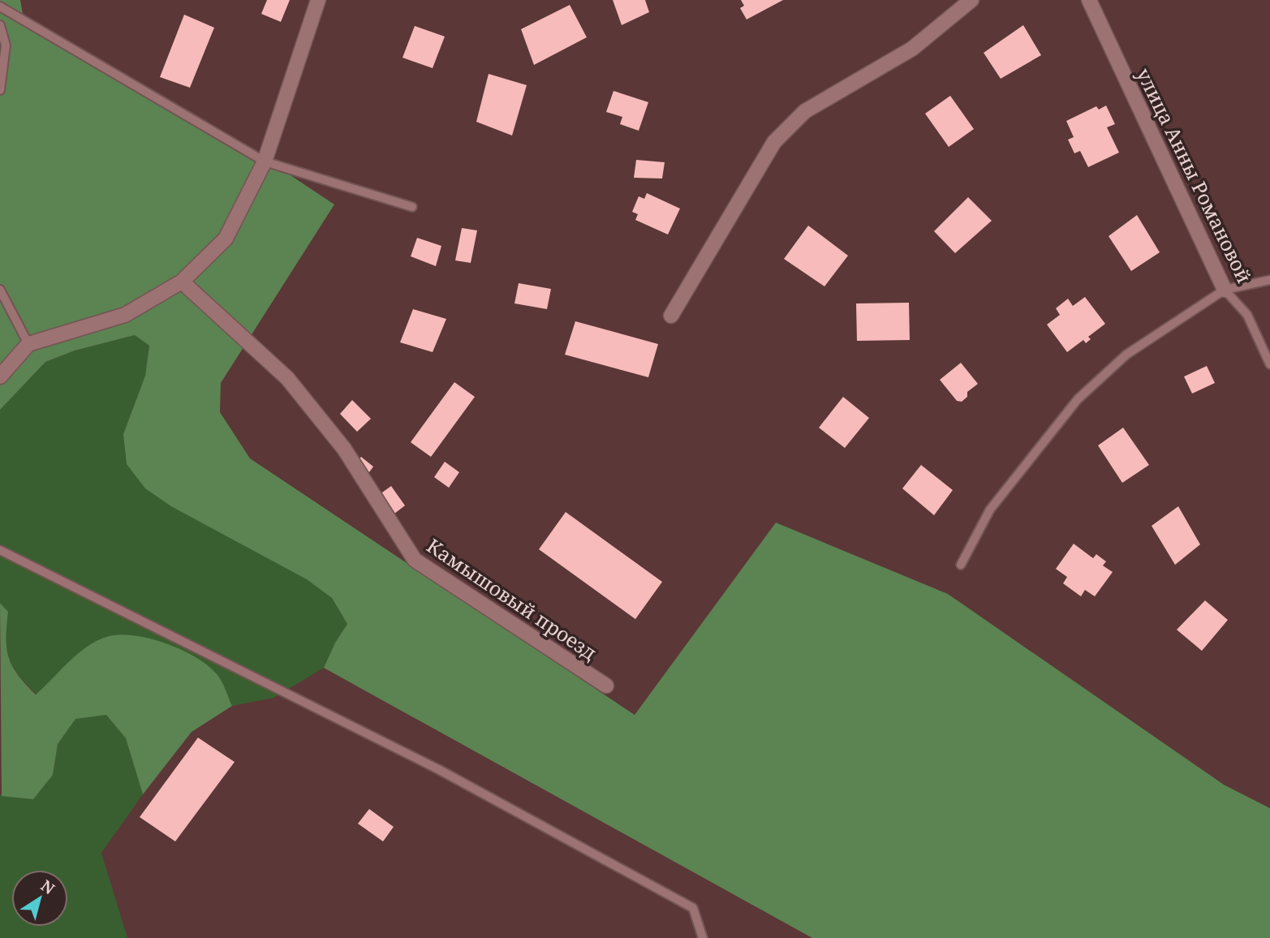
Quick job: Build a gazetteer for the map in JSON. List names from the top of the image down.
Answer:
{
  "streets": {
    "street": ["улица Анны Романовой", "Камышовый проезд"]
  },
  "north": "top right"
}
